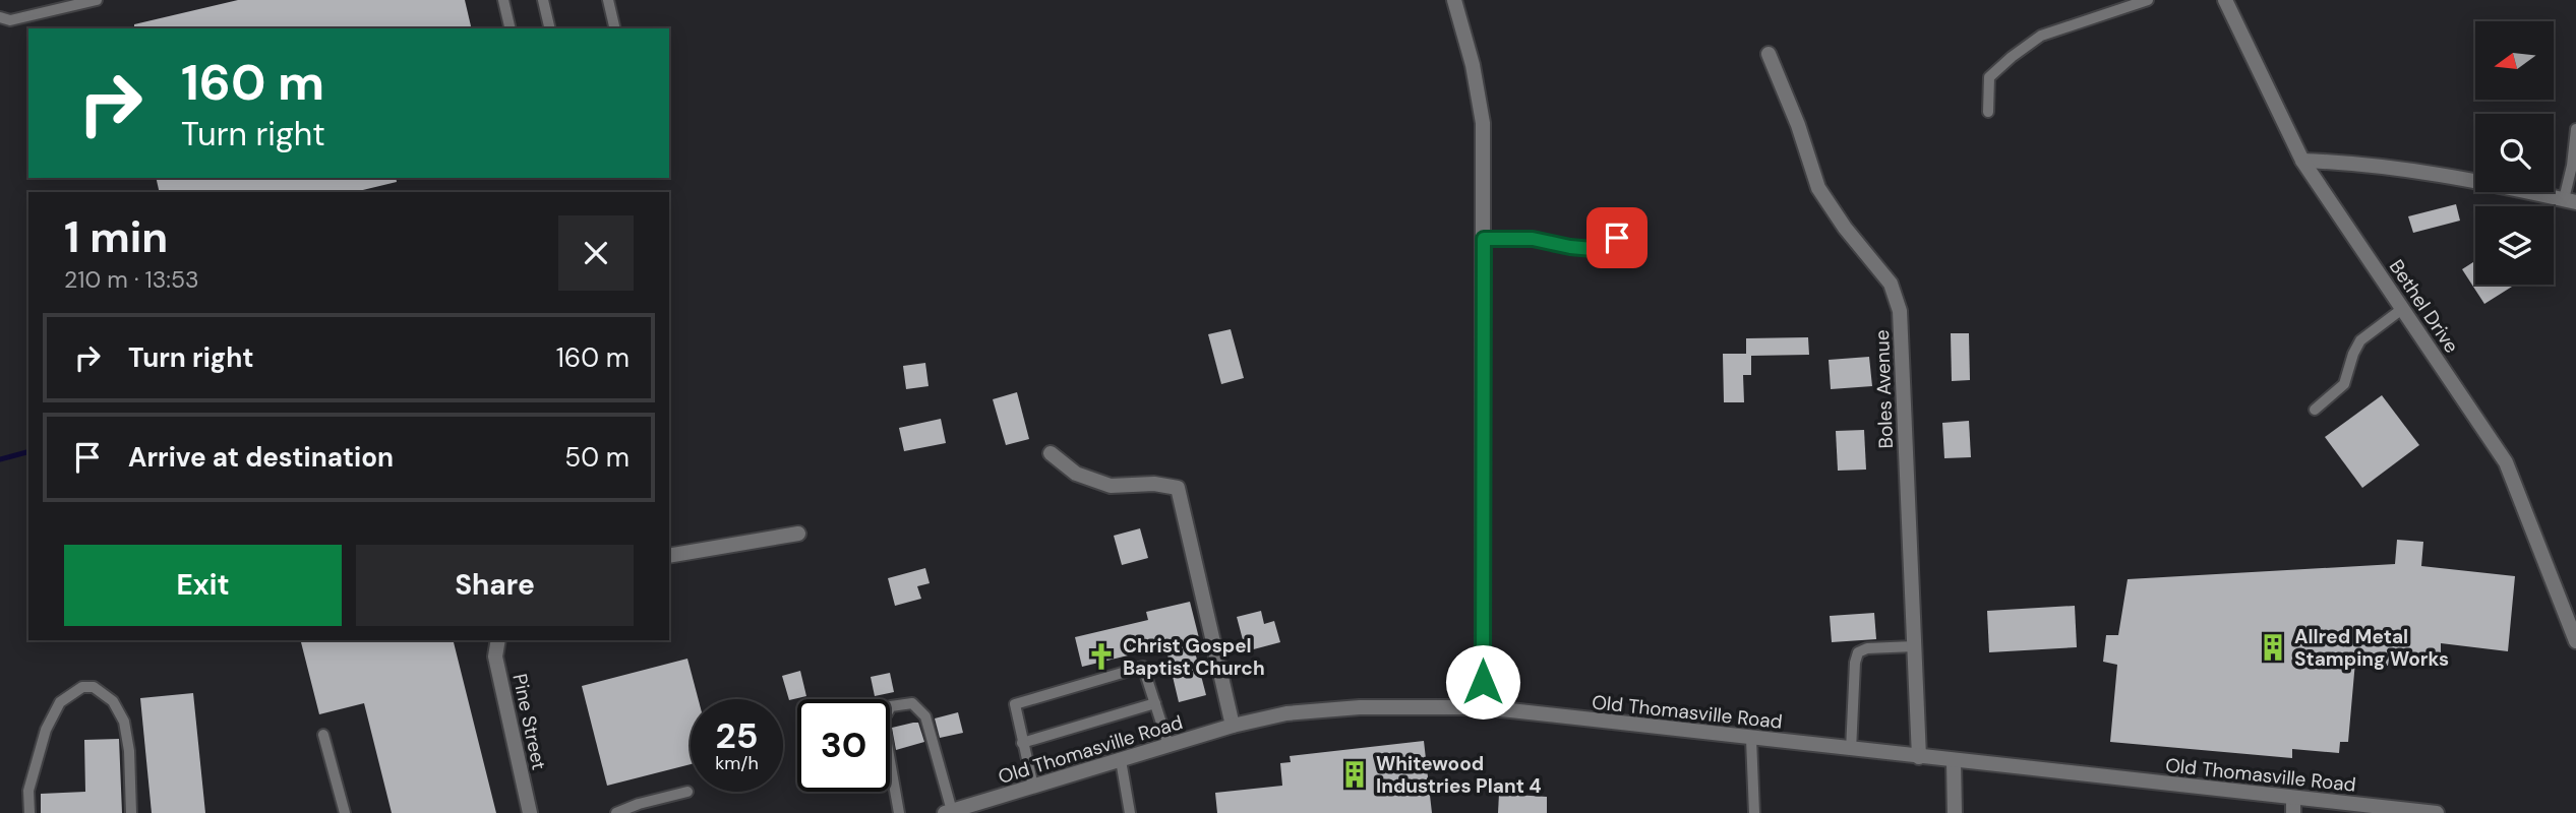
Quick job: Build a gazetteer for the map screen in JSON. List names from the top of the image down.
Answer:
{
  "streets": {
    "street": [
      "Bethel Drive",
      "Boles Avenue",
      "Old Thomasville Road",
      "Pine Street"
    ]
  },
  "crossings": [
    ["Boles Avenue", "Old Thomasville Road"]
  ],
  "places": {
    "building": ["Allred Metal Stamping Works", "Whitewood Industries Plant 4"],
    "church": ["Christ Gospel Baptist Church"]
  },
  "north": "left",
  "page": {
    "turn": ["160 m", "Turn right"],
    "heading": ["1 min", "210 m · 13:53"],
    "list": [
      {
        "name": "Turn right",
        "value": "160 m"
      },
      {
        "name": "Arrive at destination",
        "value": "50 m"
      }
    ],
    "buttons": ["Exit", "Share"],
    "speed": "25 km/h",
    "limit": "30"
  }
}
